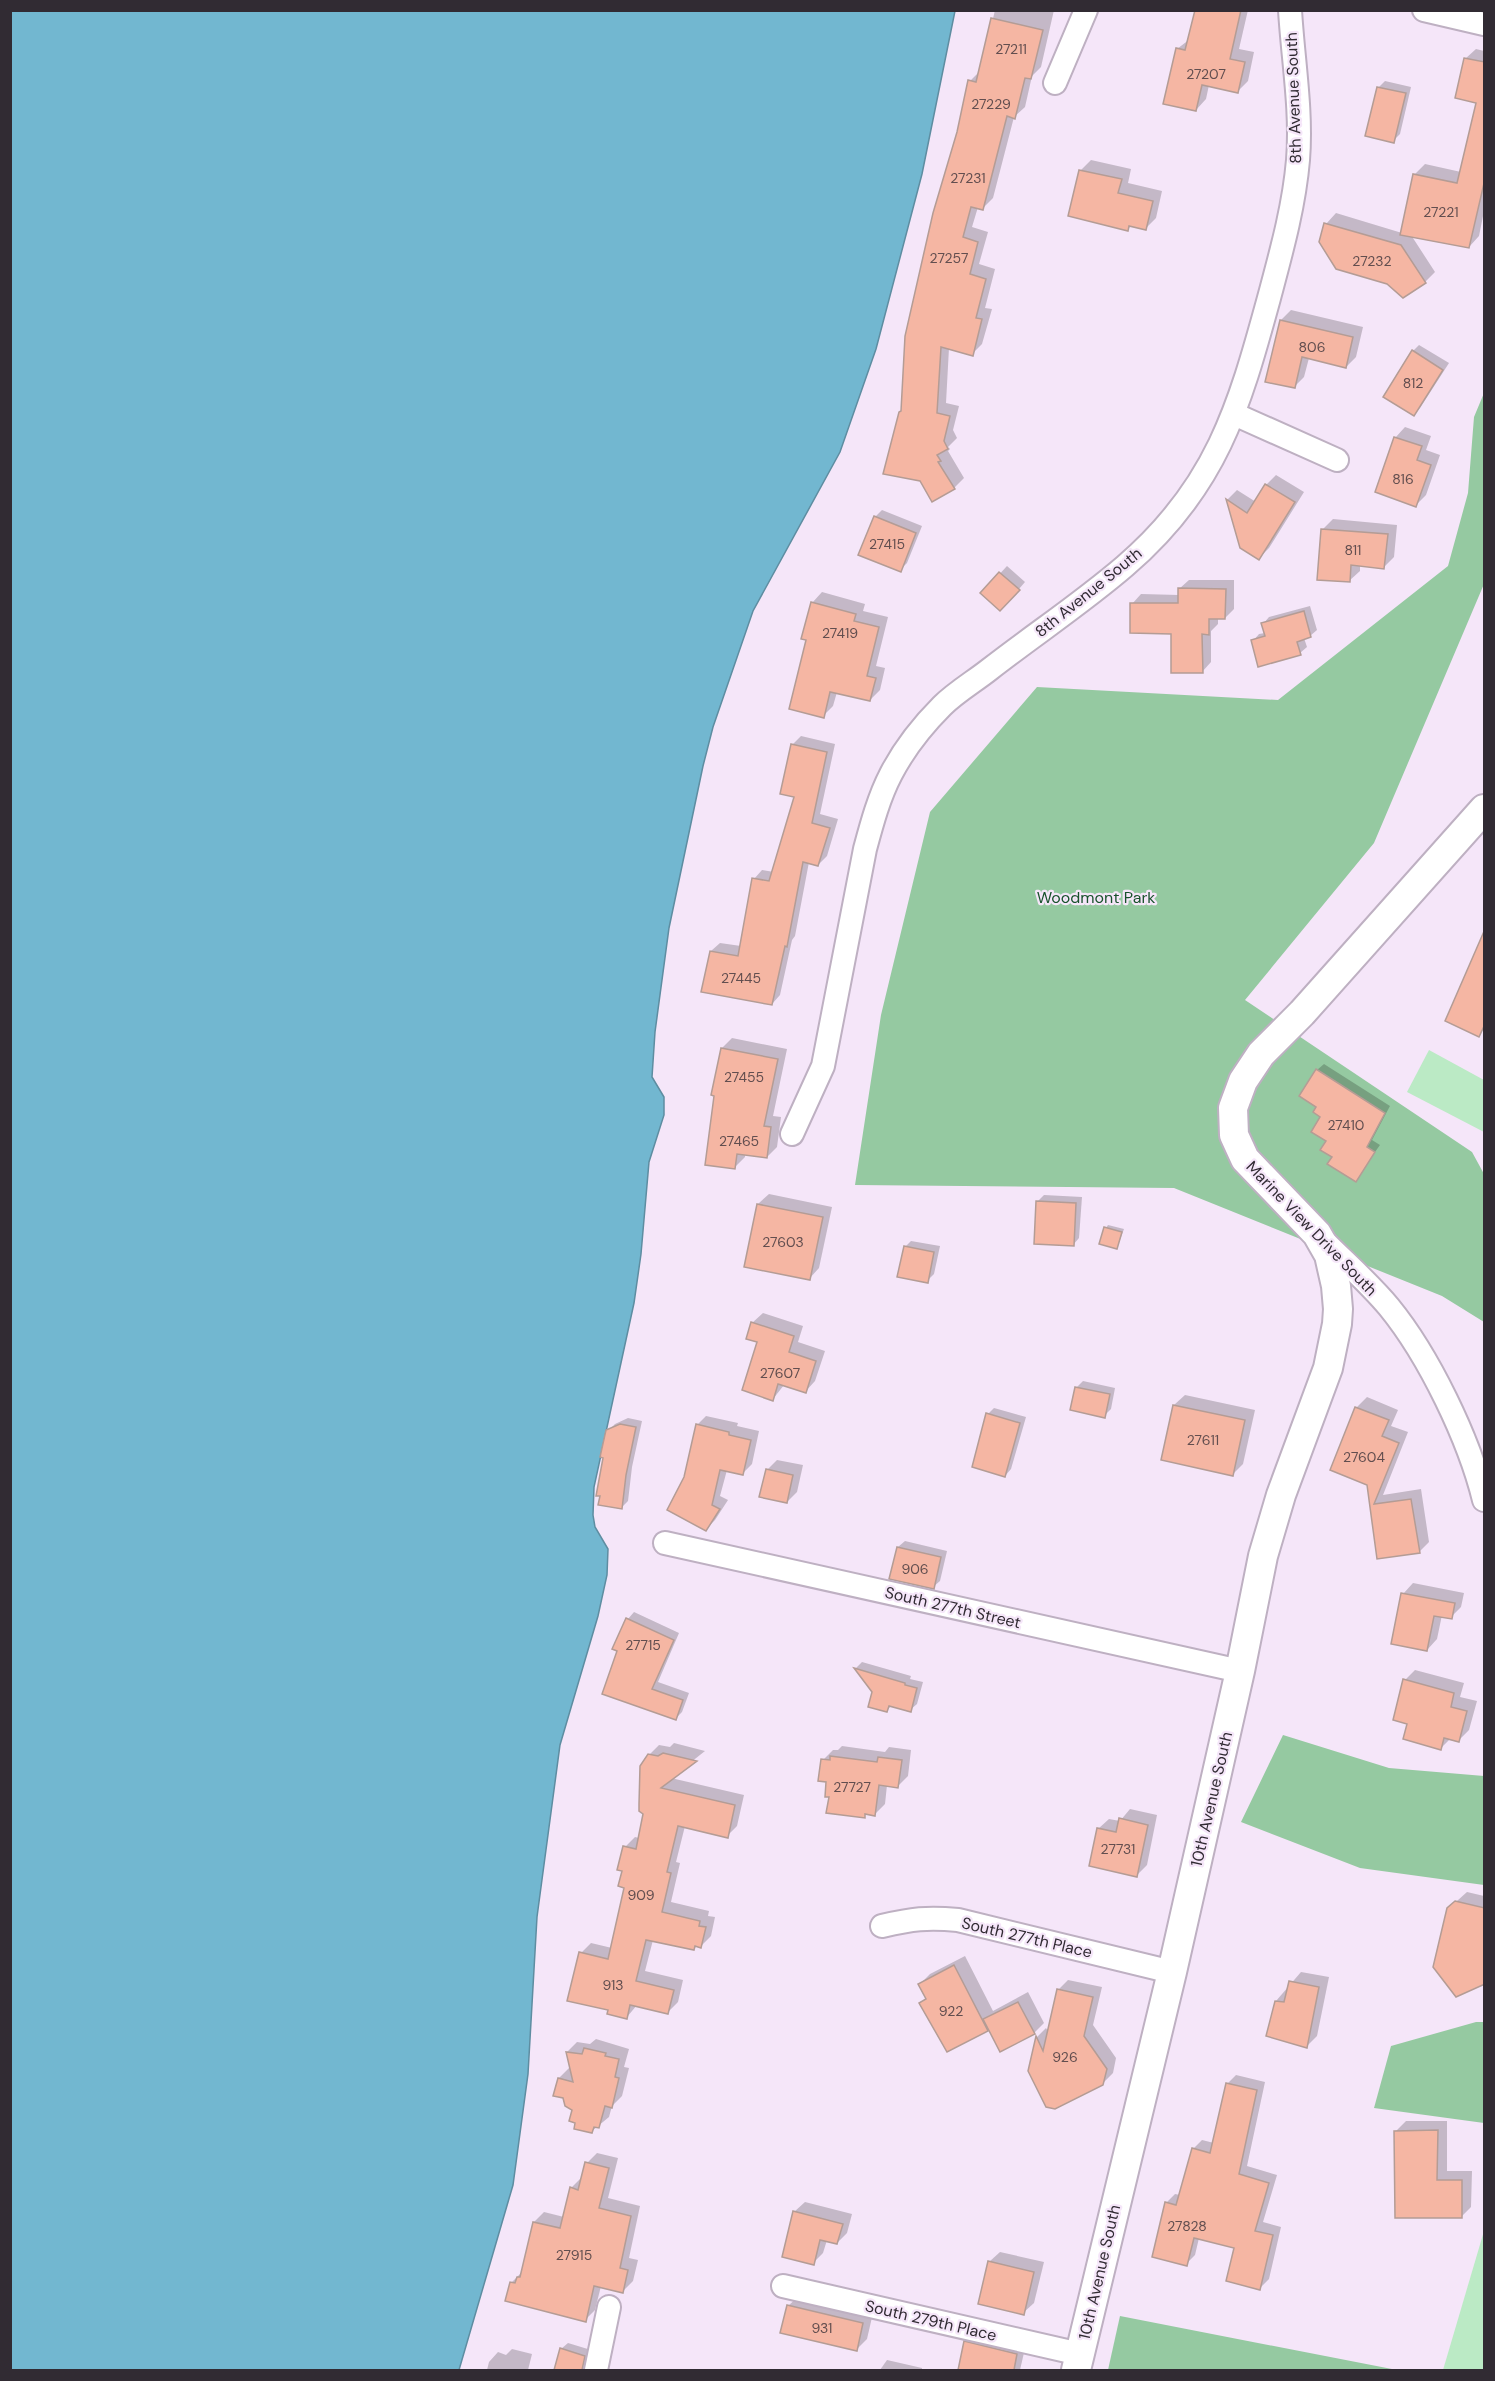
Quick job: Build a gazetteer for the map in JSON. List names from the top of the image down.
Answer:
{
  "streets": {
    "main road": ["Marine View Drive South", "10th Avenue South"],
    "street": [
      "8th Avenue South",
      "South 277th Street",
      "South 277th Place",
      "South 279th Place"
    ]
  },
  "crossings": [
    ["Marine View Drive South", "10th Avenue South"],
    ["South 277th Street", "10th Avenue South"],
    ["10th Avenue South", "South 277th Place"],
    ["10th Avenue South", "South 279th Place"]
  ],
  "parks": ["Woodmont Park"],
  "house_numbers": [
    "27211",
    "27207",
    "27229",
    "27231",
    "27221",
    "27257",
    "27232",
    "806",
    "812",
    "816",
    "27415",
    "811",
    "27419",
    "27445",
    "27455",
    "27410",
    "27465",
    "27603",
    "27607",
    "27611",
    "27604",
    "906",
    "27715",
    "27727",
    "27731",
    "909",
    "913",
    "922",
    "926",
    "27828",
    "27915",
    "931"
  ]
}
